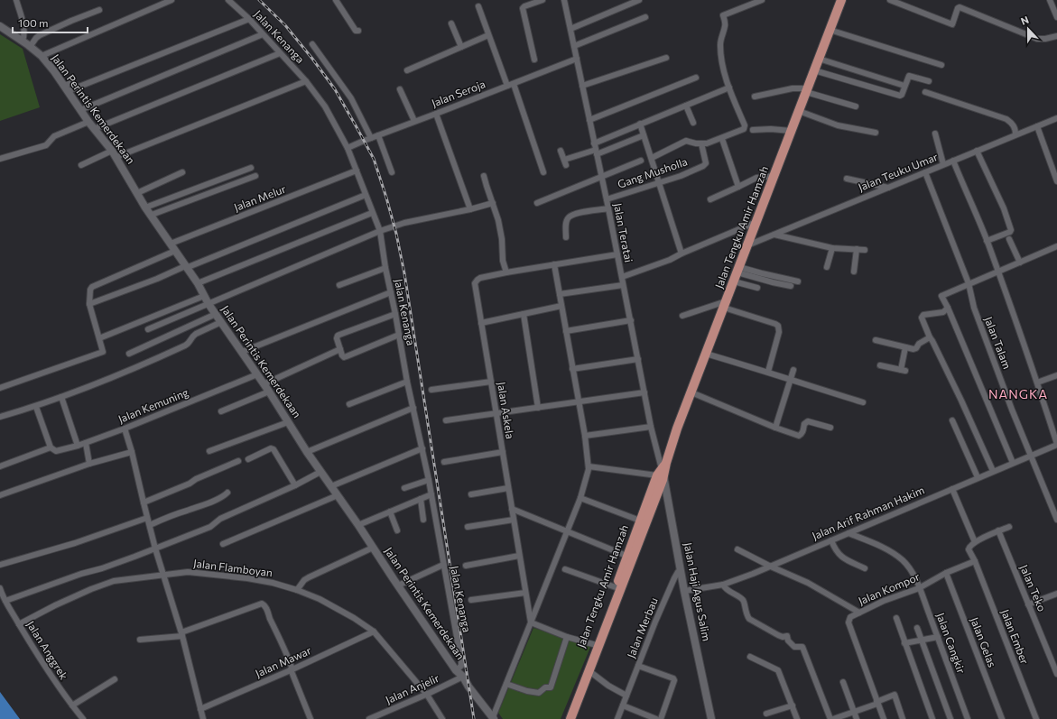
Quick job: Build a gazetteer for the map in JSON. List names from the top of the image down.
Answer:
{
  "streets": {
    "main road": ["Jalan Tengku Amir Hamzah"],
    "street": [
      "Jalan Kenanga",
      "Jalan Seroja",
      "Jalan Perintis Kemerdekaan",
      "Jalan Teuku Umar",
      "Gang Musholla",
      "Jalan Melur",
      "Jalan Teratai",
      "Jalan Talam",
      "Jalan Kemuning",
      "Jalan Askela",
      "Jalan Arif Rahman Hakim",
      "Jalan Flamboyan",
      "Jalan Teko",
      "Jalan Kompor",
      "Jalan Haji Agus Salim",
      "Jalan Merbau",
      "Jalan Ember",
      "Jalan Gelas",
      "Jalan Cangkir",
      "Jalan Anggrek",
      "Jalan Mawar",
      "Jalan Anjelir"
    ]
  },
  "crossings": [
    ["Jalan Kenanga", "Jalan Seroja"],
    ["Jalan Kenanga", "Jalan Perintis Kemerdekaan"],
    ["Jalan Kenanga", "Jalan Melur"],
    ["Jalan Seroja", "Jalan Teratai"],
    ["Jalan Perintis Kemerdekaan", "Jalan Melur"],
    ["Jalan Perintis Kemerdekaan", "Jalan Kemuning"],
    ["Jalan Perintis Kemerdekaan", "Jalan Anjelir"],
    ["Jalan Teuku Umar", "Jalan Tengku Amir Hamzah"],
    ["Jalan Teuku Umar", "Jalan Talam"],
    ["Gang Musholla", "Jalan Teratai"],
    ["Jalan Tengku Amir Hamzah", "Jalan Teratai"],
    ["Jalan Tengku Amir Hamzah", "Jalan Haji Agus Salim"],
    ["Jalan Teratai", "Jalan Askela"],
    ["Jalan Teratai", "Jalan Haji Agus Salim"],
    ["Jalan Talam", "Jalan Arif Rahman Hakim"],
    ["Jalan Arif Rahman Hakim", "Jalan Haji Agus Salim"],
    ["Jalan Arif Rahman Hakim", "Jalan Cangkir"],
    ["Jalan Flamboyan", "Jalan Anggrek"],
    ["Jalan Flamboyan", "Jalan Mawar"],
    ["Jalan Flamboyan", "Jalan Anjelir"],
    ["Jalan Kompor", "Jalan Ember"],
    ["Jalan Kompor", "Jalan Gelas"],
    ["Jalan Kompor", "Jalan Cangkir"],
    ["Jalan Haji Agus Salim", "Jalan Merbau"]
  ],
  "districts": ["NANGKA"],
  "scale_bar": "100 m",
  "north": "top"
}
